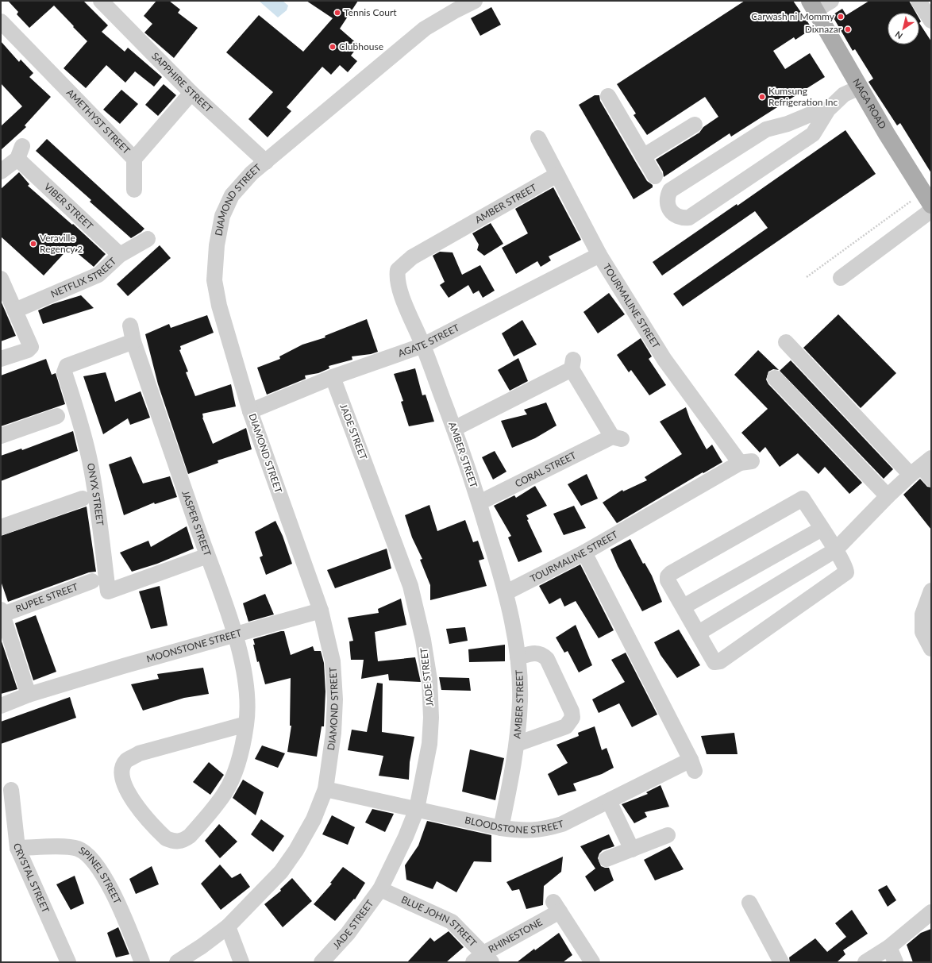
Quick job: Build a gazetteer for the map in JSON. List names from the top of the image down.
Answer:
{
  "streets": {
    "main road": ["NAGA ROAD"],
    "street": [
      "SAPPHIRE STREET",
      "AMETHYST STREET",
      "DIAMOND STREET",
      "AMBER STREET",
      "VIBER STREET",
      "NETFLIX STREET",
      "TOURMALINE STREET",
      "AGATE STREET",
      "JADE STREET",
      "CORAL STREET",
      "ONYX STREET",
      "JASPER STREET",
      "RUPEE STREET",
      "MOONSTONE STREET",
      "BLOODSTONE STREET",
      "CRYSTAL STREET",
      "SPINEL STREET",
      "BLUE JOHN STREET",
      "RHINESTONE"
    ]
  },
  "crossings": [
    ["SAPPHIRE STREET", "AMETHYST STREET"],
    ["SAPPHIRE STREET", "DIAMOND STREET"],
    ["DIAMOND STREET", "AGATE STREET"],
    ["DIAMOND STREET", "MOONSTONE STREET"],
    ["DIAMOND STREET", "BLOODSTONE STREET"],
    ["AMBER STREET", "TOURMALINE STREET"],
    ["AMBER STREET", "AGATE STREET"],
    ["AMBER STREET", "CORAL STREET"],
    ["AMBER STREET", "BLOODSTONE STREET"],
    ["VIBER STREET", "NETFLIX STREET"],
    ["TOURMALINE STREET", "AGATE STREET"],
    ["TOURMALINE STREET", "BLOODSTONE STREET"],
    ["AGATE STREET", "JADE STREET"],
    ["JADE STREET", "BLOODSTONE STREET"],
    ["JADE STREET", "BLUE JOHN STREET"],
    ["ONYX STREET", "JASPER STREET"],
    ["JASPER STREET", "MOONSTONE STREET"],
    ["CRYSTAL STREET", "SPINEL STREET"],
    ["BLUE JOHN STREET", "RHINESTONE"]
  ],
  "places": [
    "Tennis Court",
    "Carwash ni Mommy",
    "Dixnazar",
    "Clubhouse",
    "Kumsung Refrigeration Inc",
    "Veraville Regency 2"
  ],
  "north": "bottom left"
}
